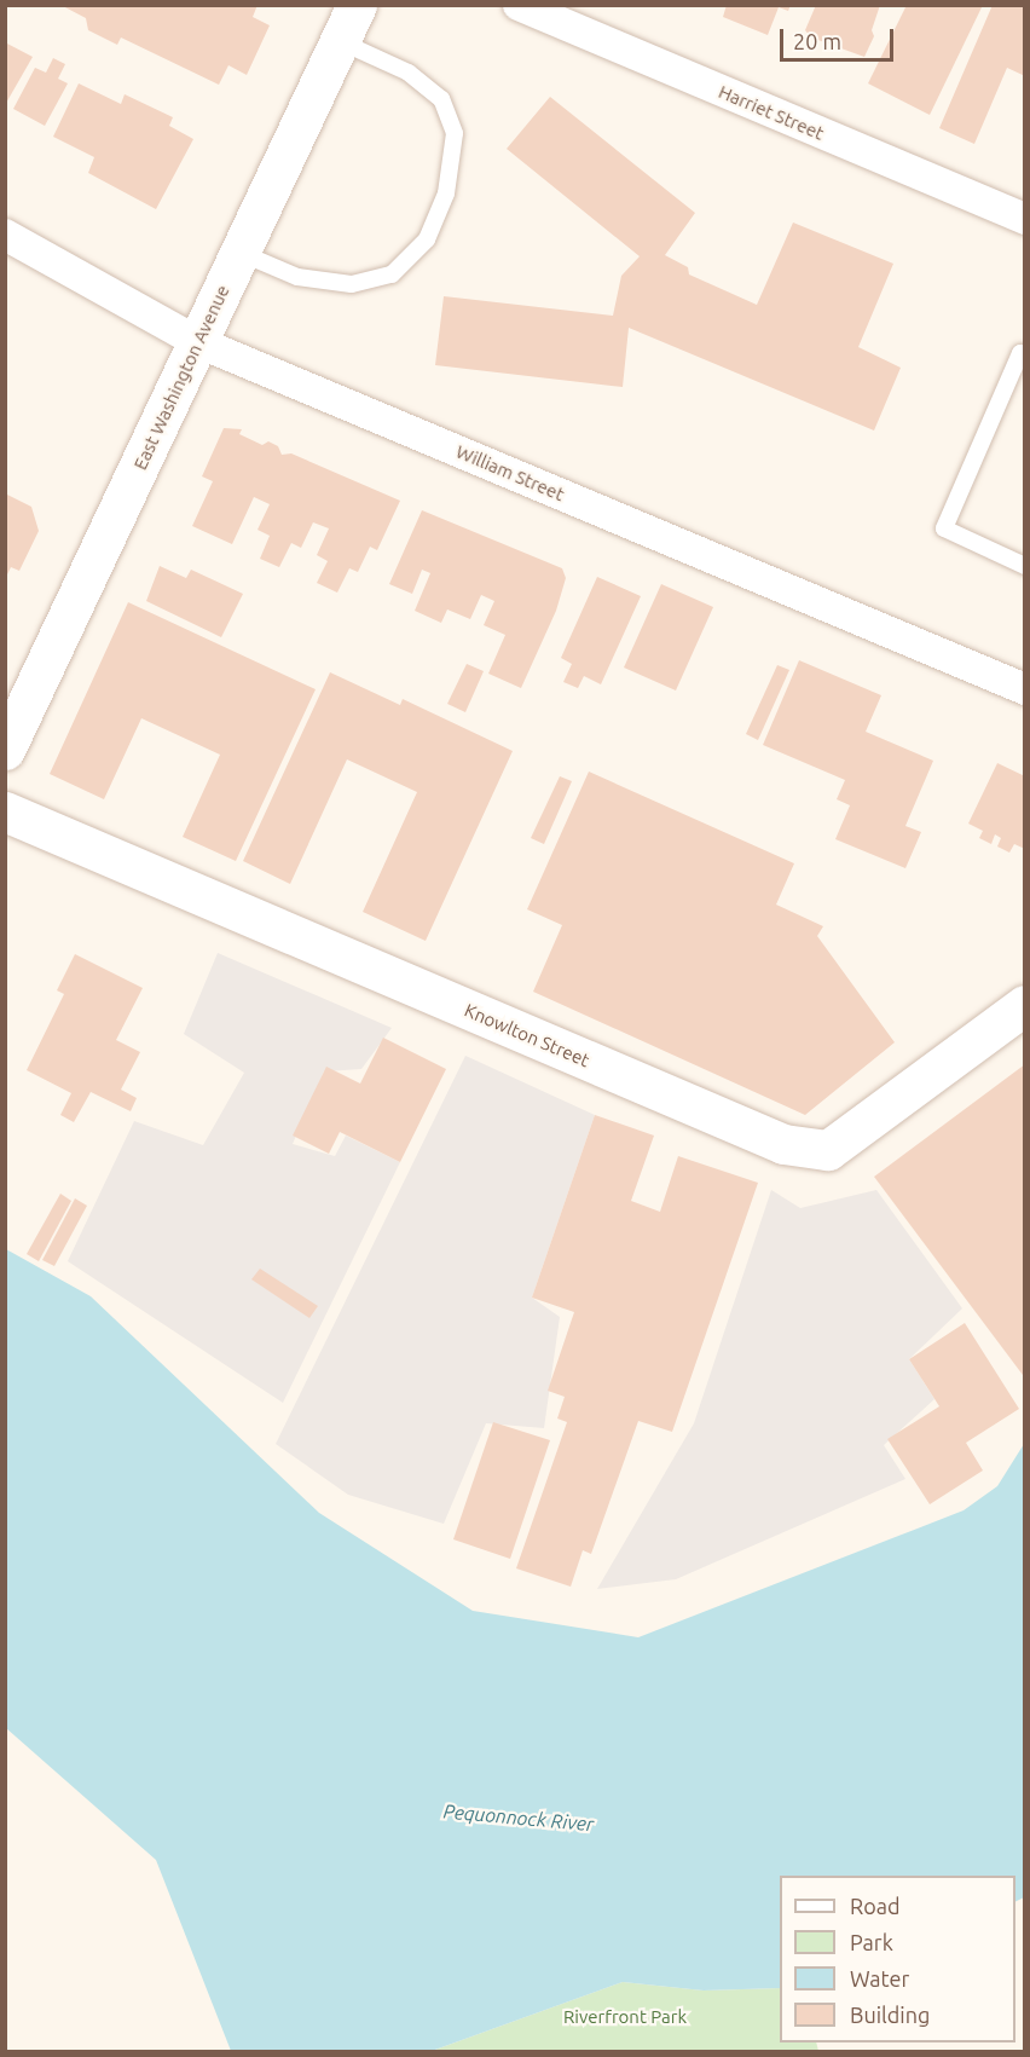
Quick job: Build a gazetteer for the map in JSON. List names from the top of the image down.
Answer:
{
  "streets": {
    "main road": ["East Washington Avenue", "Knowlton Street"],
    "street": ["Harriet Street", "William Street"]
  },
  "crossings": [
    ["East Washington Avenue", "William Street"]
  ],
  "water": ["Pequonnock River"],
  "parks": ["Riverfront Park"],
  "legend": [
    "Road",
    "Park",
    "Water",
    "Building"
  ],
  "scale_bar": "20 m"
}
